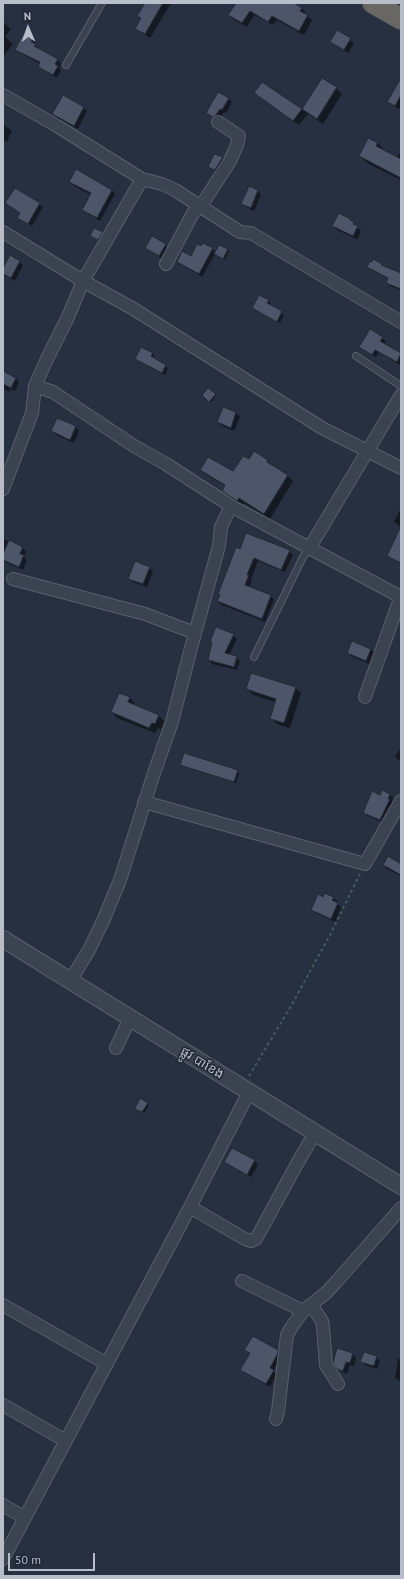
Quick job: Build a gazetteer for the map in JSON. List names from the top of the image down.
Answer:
{
  "streets": {
    "street": ["ផ្លូវ បាខែង"]
  },
  "scale_bar": "50 m",
  "north": "top"
}
